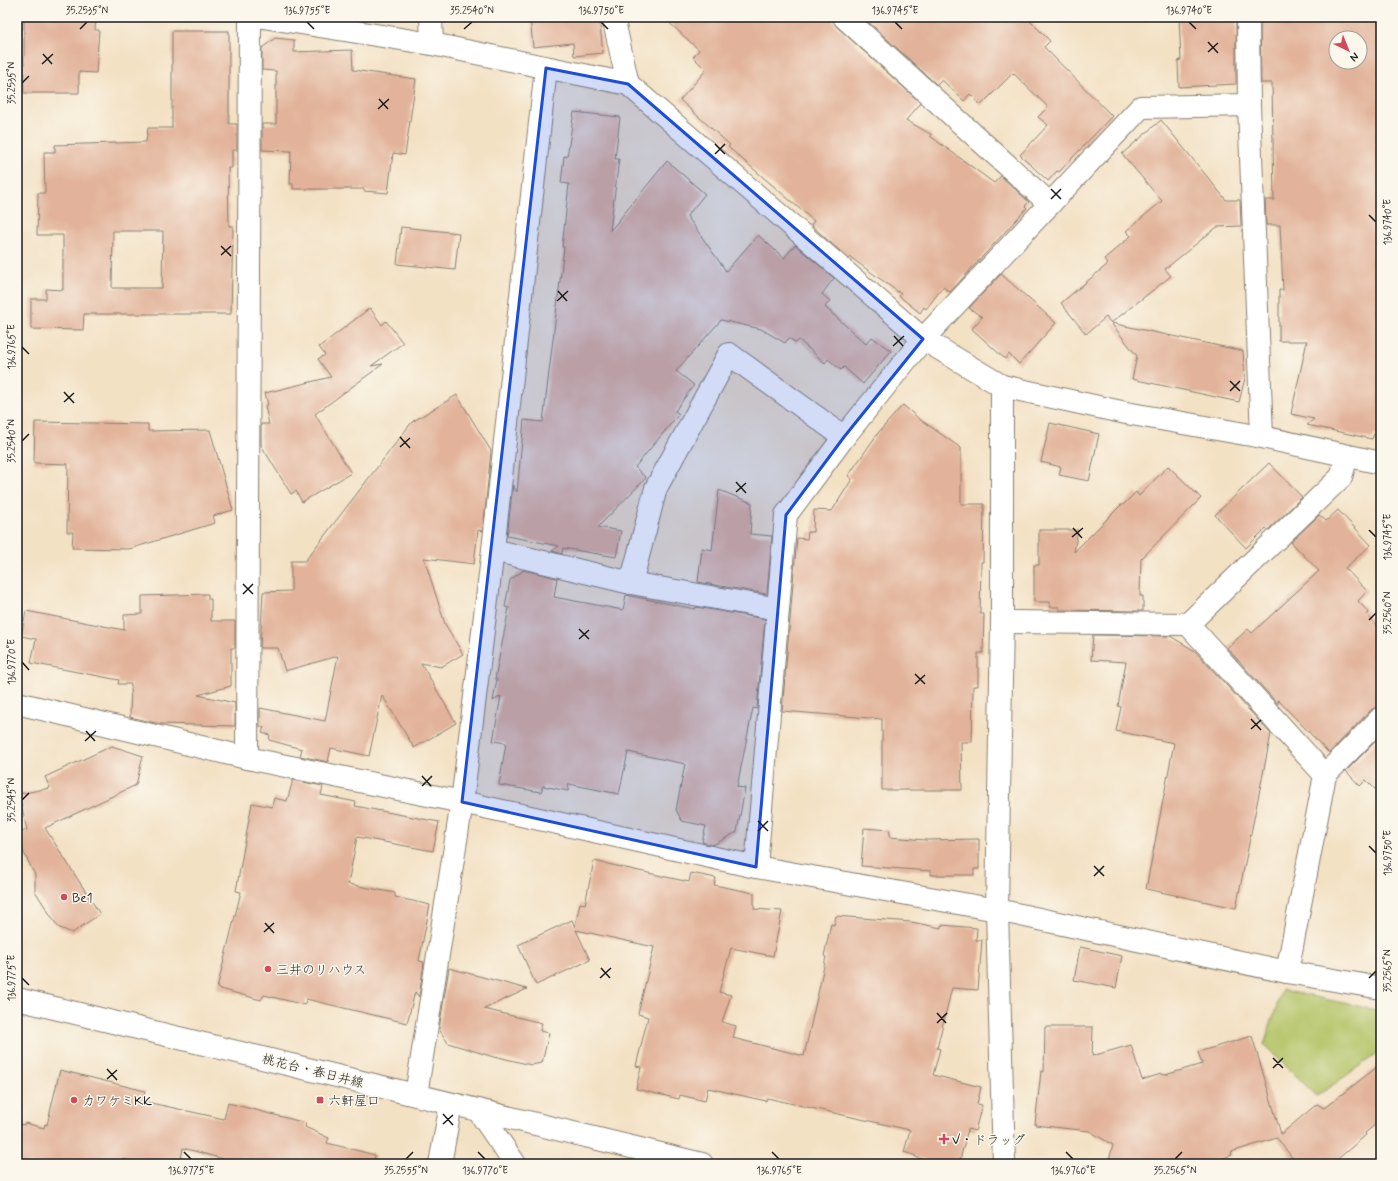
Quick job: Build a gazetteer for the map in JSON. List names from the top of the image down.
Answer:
{
  "streets": {
    "street": ["桃花台・春日井線"]
  },
  "places": {
    "other": ["Be1", "三井のリハウス", "カワケミKK"],
    "transit": ["六軒屋口"],
    "health": ["V・ドラッグ"]
  },
  "north": "bottom right",
  "coordinates": [
    "35.2535°N",
    "136.9755°E",
    "35.2540°N",
    "136.9750°E",
    "136.9745°E",
    "136.9740°E",
    "136.9765°E",
    "35.2560°N",
    "136.9770°E",
    "35.2545°N",
    "35.2565°N",
    "136.9775°E",
    "35.2555°N",
    "136.9760°E"
  ]
}
